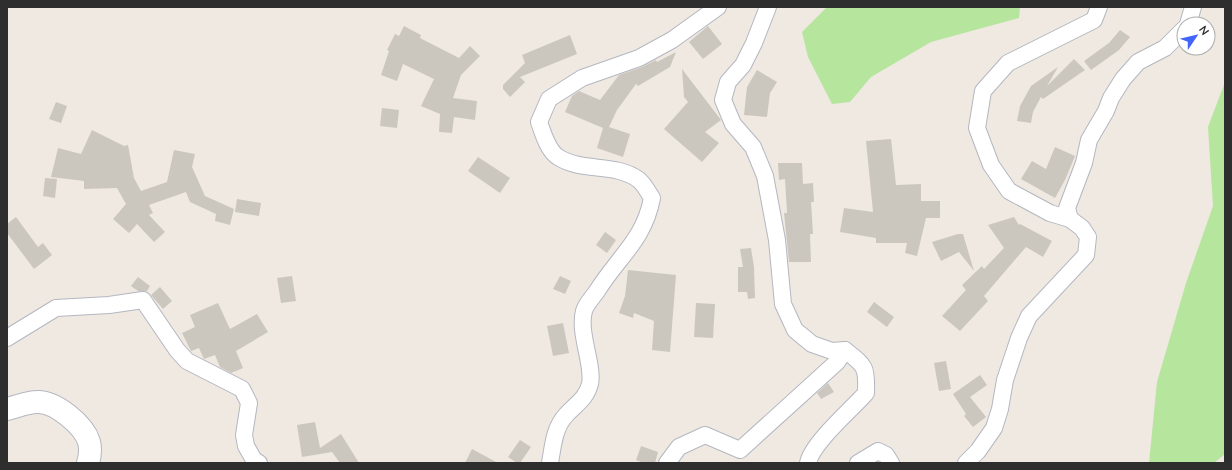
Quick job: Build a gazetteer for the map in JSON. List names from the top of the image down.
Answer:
{
  "north": "top right"
}
